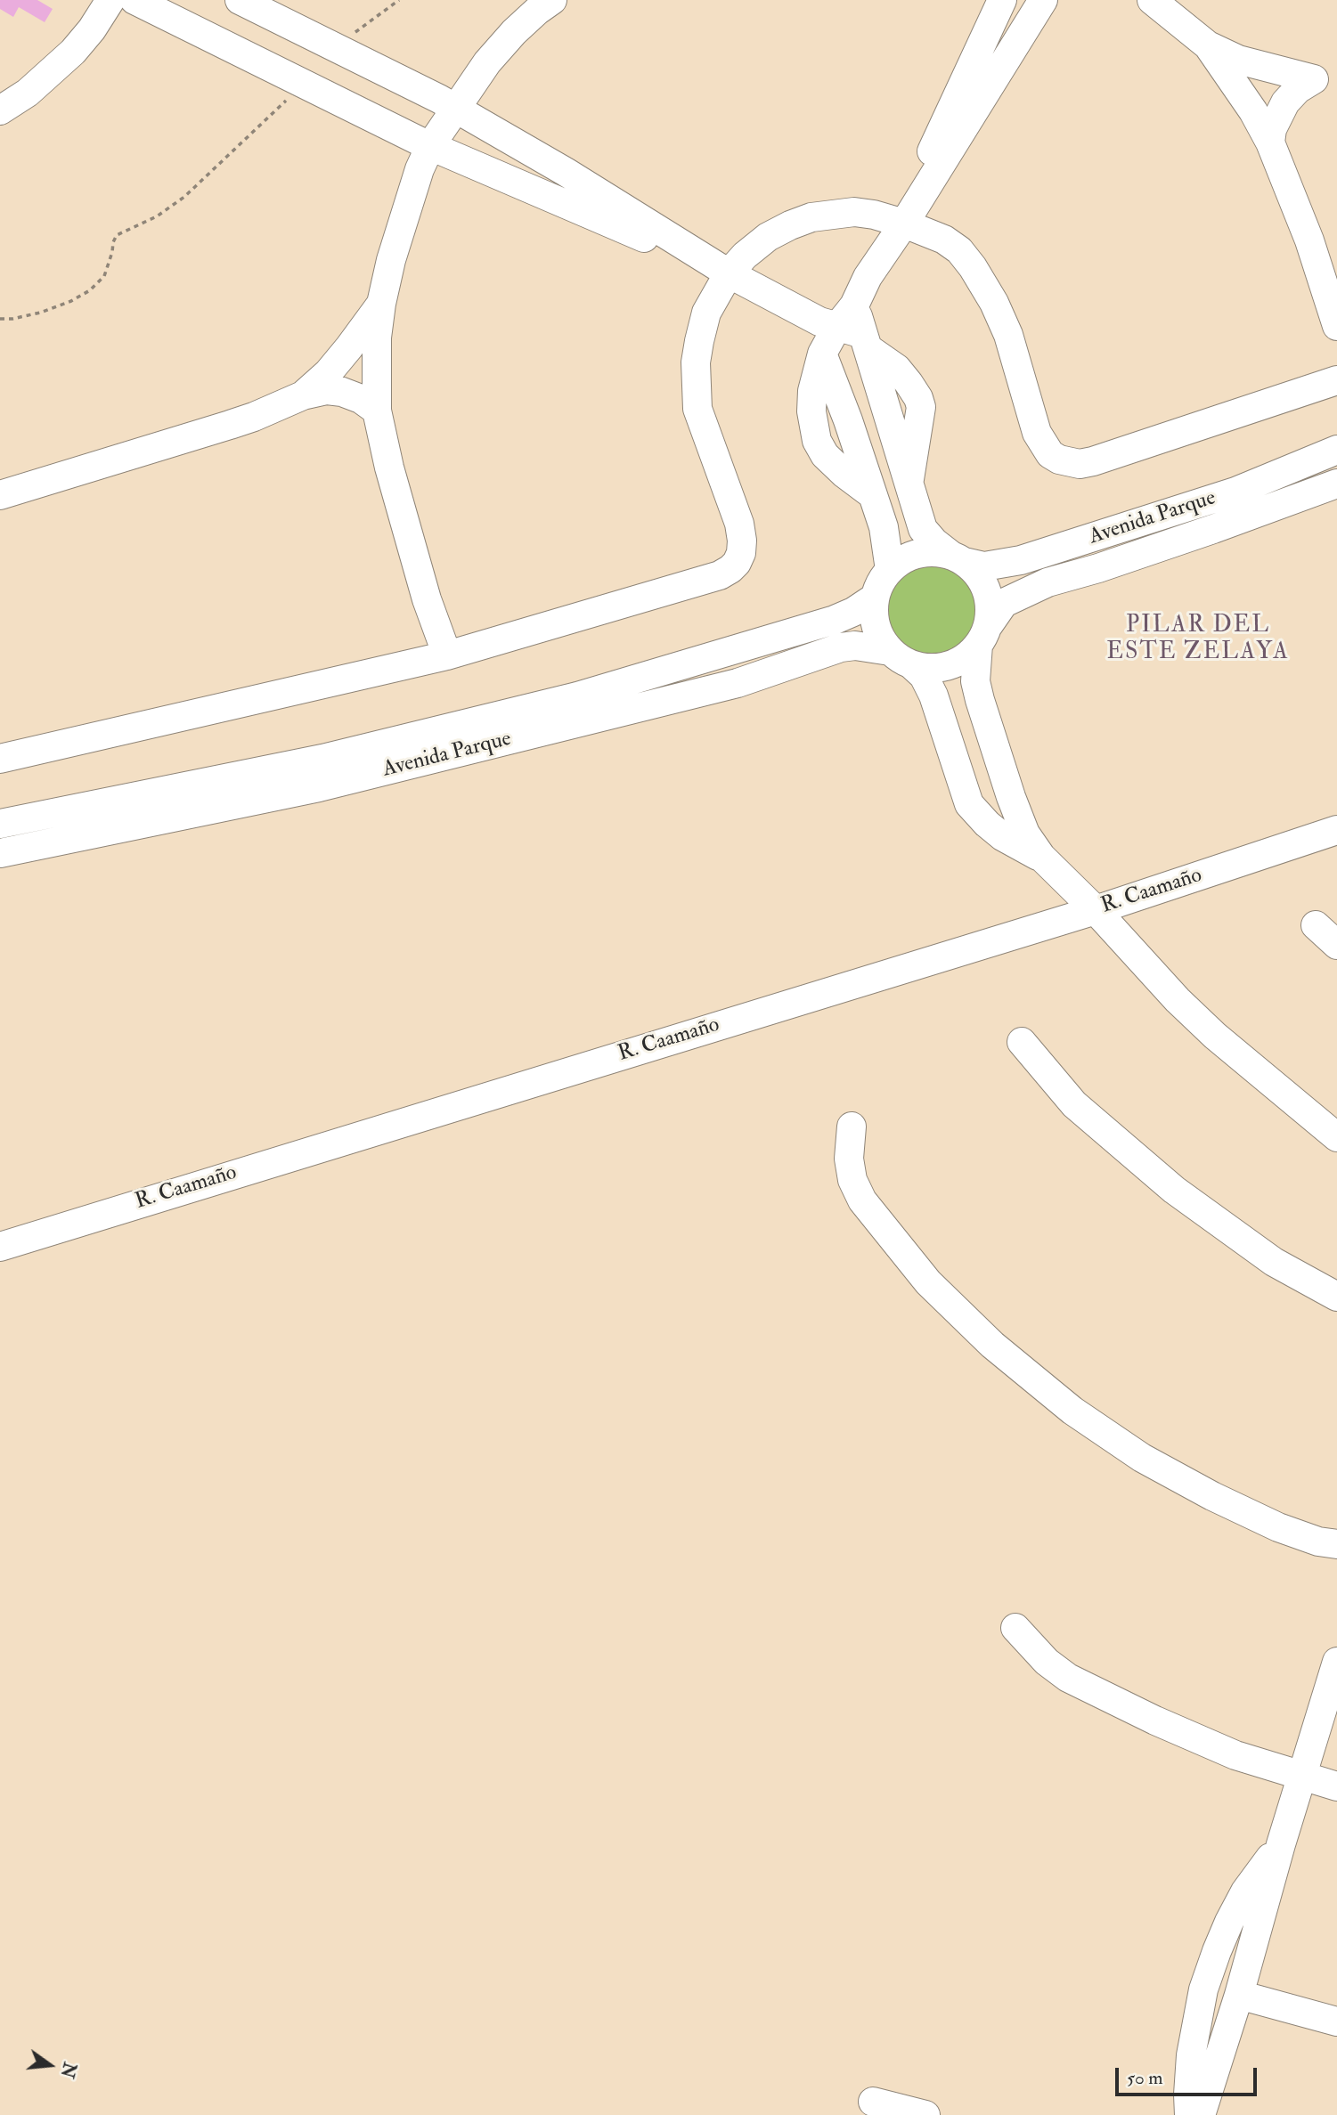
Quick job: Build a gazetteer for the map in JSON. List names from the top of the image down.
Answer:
{
  "streets": {
    "street": ["Avenida Parque", "R. Caamaño"]
  },
  "districts": ["PILAR DEL ESTE ZELAYA"],
  "scale_bar": "50 m",
  "north": "right"
}
